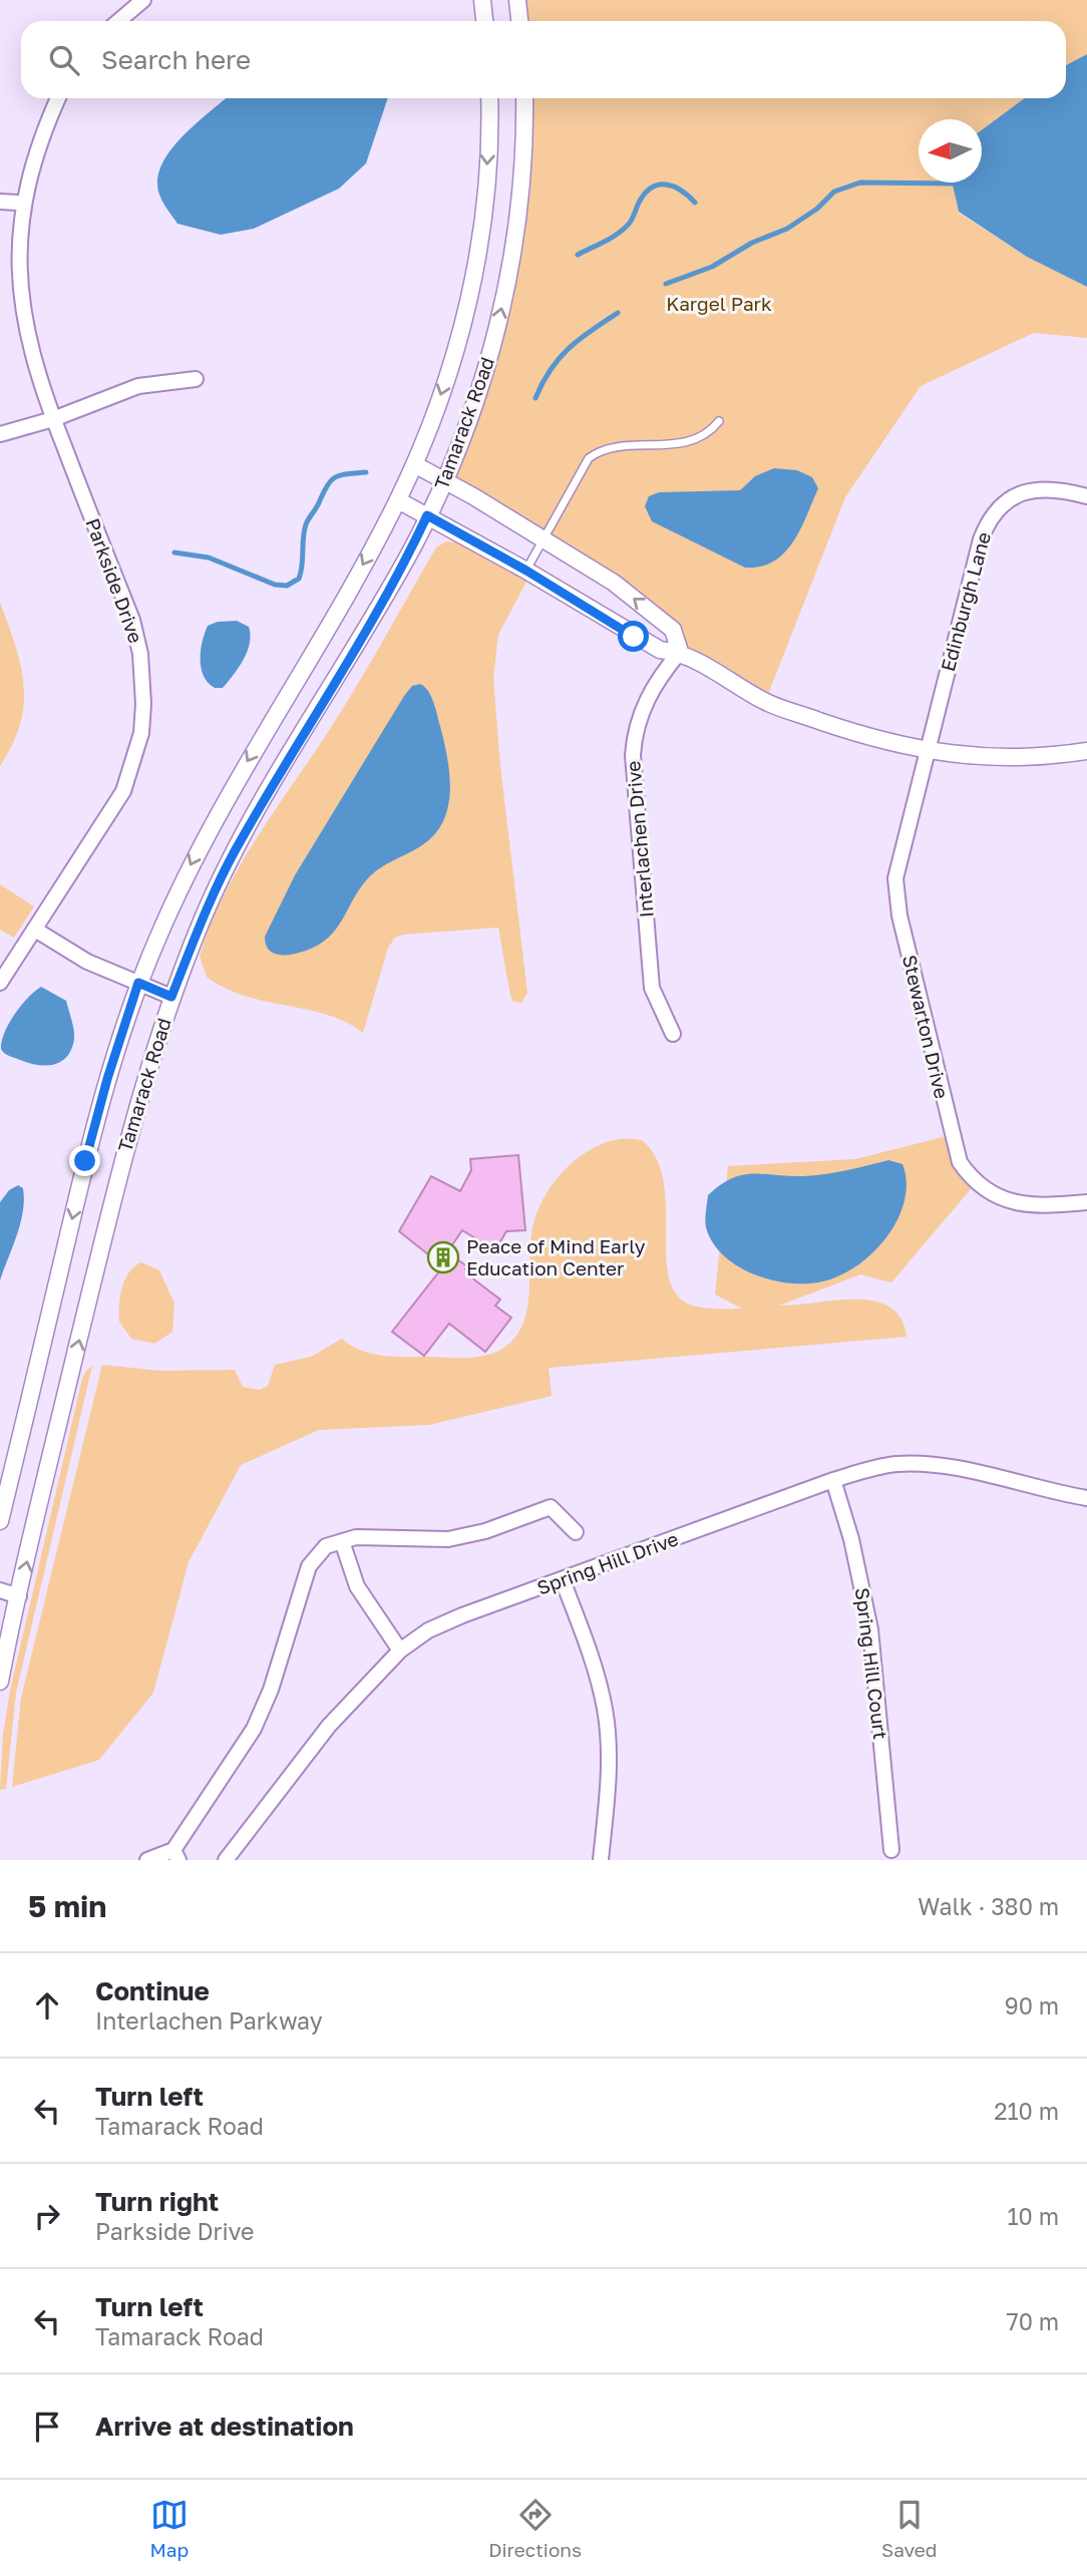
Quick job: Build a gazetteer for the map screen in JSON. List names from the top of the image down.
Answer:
{
  "streets": {
    "street": [
      "Tamarack Road",
      "Parkside Drive",
      "Edinburgh Lane",
      "Interlachen Drive",
      "Stewarton Drive",
      "Spring Hill Drive",
      "Spring Hill Court"
    ]
  },
  "crossings": [
    ["Edinburgh Lane", "Stewarton Drive"],
    ["Spring Hill Drive", "Spring Hill Court"]
  ],
  "parks": ["Kargel Park"],
  "places": {
    "building": ["Peace of Mind Early Education Center"]
  },
  "north": "left",
  "page": {
    "search": "Search here",
    "heading": ["5 min", "Walk · 380 m"],
    "list": [
      ["Continue", "Interlachen Parkway", "90 m"],
      ["Turn left", "Tamarack Road", "210 m"],
      ["Turn right", "Parkside Drive", "10 m"],
      ["Turn left", "Tamarack Road", "70 m"],
      "Arrive at destination"
    ],
    "nav": ["Map", "Directions", "Saved"]
  }
}
